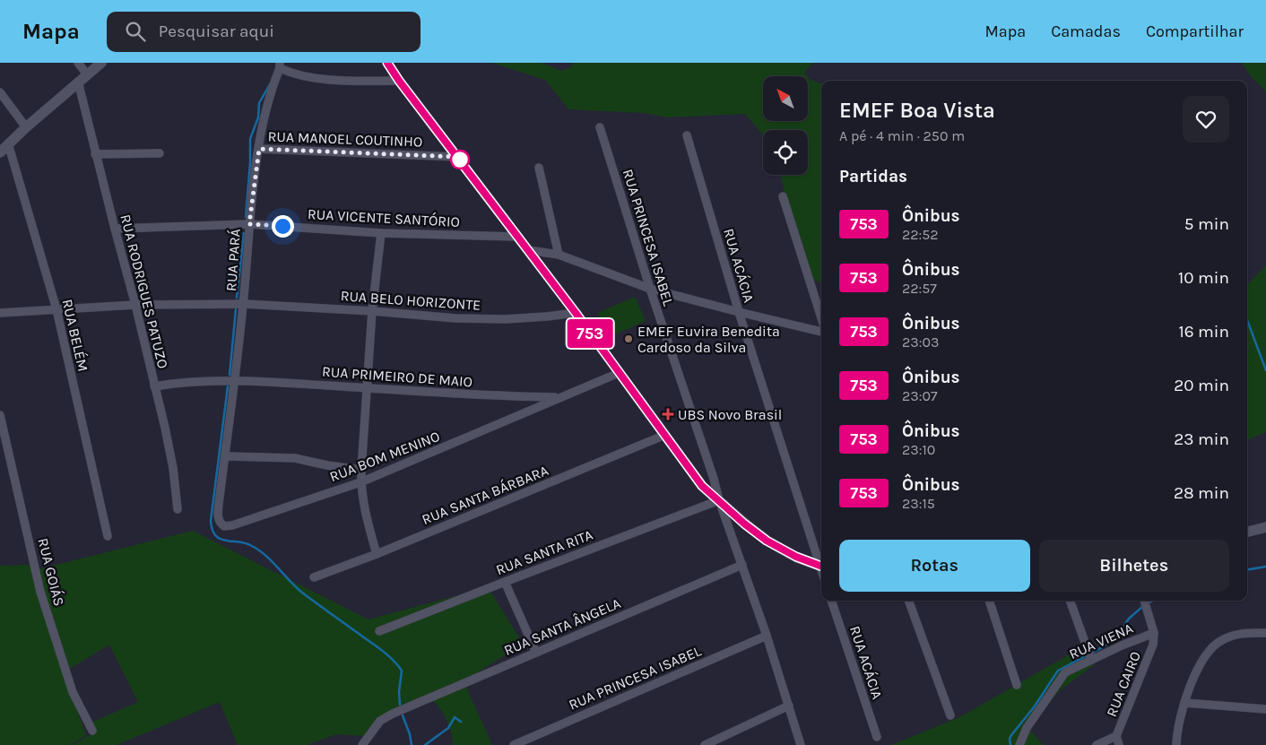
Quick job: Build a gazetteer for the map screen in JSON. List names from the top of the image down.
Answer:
{
  "streets": {
    "street": [
      "RUA MANOEL COUTINHO",
      "RUA VICENTE SANTÓRIO",
      "RUA PRINCESA ISABEL",
      "RUA PARÁ",
      "RUA ACÁCIA",
      "RUA RODRIGUES PATUZO",
      "RUA BELO HORIZONTE",
      "RUA BELÉM",
      "RUA PRIMEIRO DE MAIO",
      "RUA BOM MENINO",
      "RUA SANTA BÁRBARA",
      "RUA SANTA RITA",
      "RUA GOIÁS",
      "RUA SANTA ÂNGELA",
      "RUA VIENA",
      "RUA CAIRO"
    ]
  },
  "crossings": [
    ["RUA MANOEL COUTINHO", "RUA PARÁ"],
    ["RUA VICENTE SANTÓRIO", "RUA PARÁ"],
    ["RUA VICENTE SANTÓRIO", "RUA RODRIGUES PATUZO"],
    ["RUA PRINCESA ISABEL", "RUA SANTA RITA"],
    ["RUA PRINCESA ISABEL", "RUA SANTA ÂNGELA"],
    ["RUA PARÁ", "RUA BELO HORIZONTE"],
    ["RUA PARÁ", "RUA PRIMEIRO DE MAIO"],
    ["RUA PARÁ", "RUA BOM MENINO"],
    ["RUA RODRIGUES PATUZO", "RUA BELO HORIZONTE"],
    ["RUA RODRIGUES PATUZO", "RUA PRIMEIRO DE MAIO"],
    ["RUA BELO HORIZONTE", "RUA BELÉM"],
    ["RUA PRIMEIRO DE MAIO", "RUA BOM MENINO"],
    ["RUA VIENA", "RUA CAIRO"]
  ],
  "places": {
    "other": ["EMEF Euvira Benedita Cardoso da Silva"],
    "health": ["UBS Novo Brasil"]
  },
  "lines": ["bus line 753"],
  "north": "top left",
  "page": {
    "header": "Mapa",
    "search": "Pesquisar aqui",
    "nav": ["Mapa", "Camadas", "Compartilhar"],
    "on_map": "753",
    "heading": [
      ["EMEF Boa Vista", "A pé · 4 min · 250 m"],
      "Partidas"
    ],
    "list": [
      {
        "mark": "753",
        "name": "Ônibus",
        "note": "22:52",
        "value": "5 min"
      },
      {
        "mark": "753",
        "name": "Ônibus",
        "note": "22:57",
        "value": "10 min"
      },
      {
        "mark": "753",
        "name": "Ônibus",
        "note": "23:03",
        "value": "16 min"
      },
      {
        "mark": "753",
        "name": "Ônibus",
        "note": "23:07",
        "value": "20 min"
      },
      {
        "mark": "753",
        "name": "Ônibus",
        "note": "23:10",
        "value": "23 min"
      },
      {
        "mark": "753",
        "name": "Ônibus",
        "note": "23:15",
        "value": "28 min"
      }
    ],
    "buttons": ["Rotas", "Bilhetes"]
  }
}
